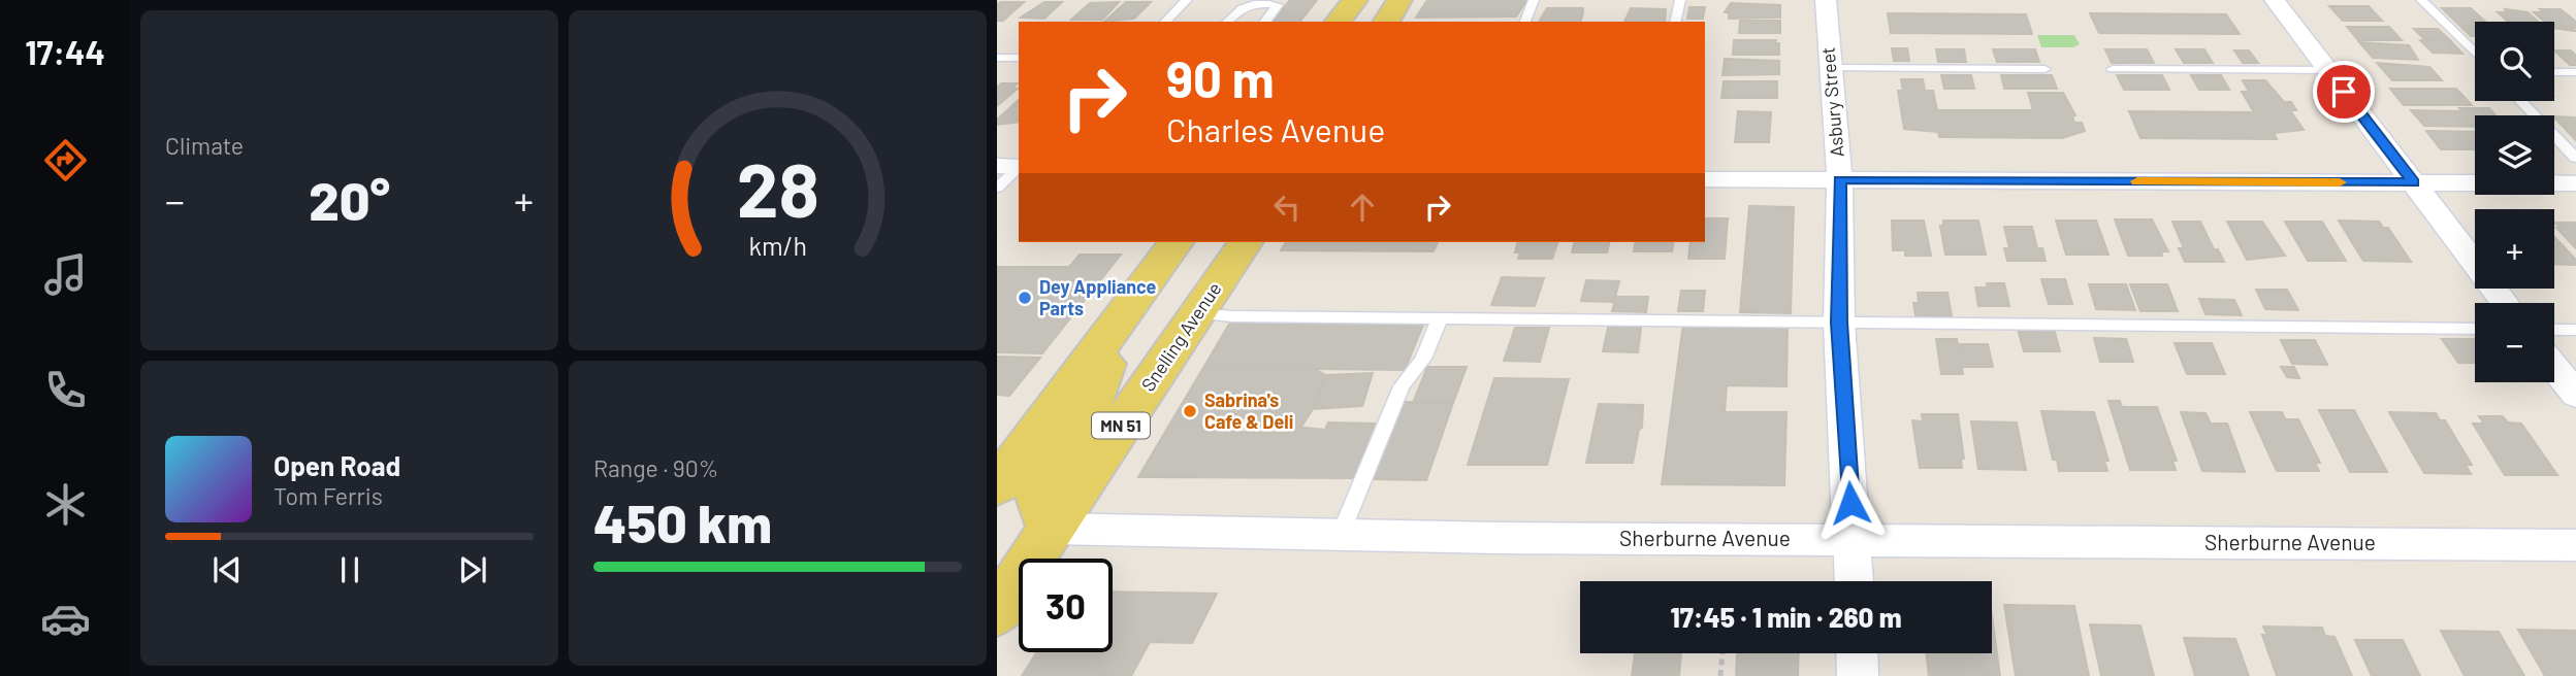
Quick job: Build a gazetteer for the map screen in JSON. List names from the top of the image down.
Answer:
{
  "streets": {
    "main road": ["Snelling Avenue", "MN 51"],
    "street": ["Asbury Street", "Sherburne Avenue"]
  },
  "crossings": [
    ["Asbury Street", "Sherburne Avenue"],
    ["Snelling Avenue", "Sherburne Avenue"]
  ],
  "places": ["Dey Appliance Parts", "Sabrina's Cafe & Deli"],
  "page": {
    "tabs": "17:44",
    "tile": [
      "Climate",
      ["Range · 90%", "450 km"]
    ],
    "map_buttons": ["+", "−"],
    "turn": ["90 m", "Charles Avenue"],
    "heat": ["−", "20°", "+"],
    "song": ["Open Road", "Tom Ferris"],
    "limit": "30",
    "trip": "17:45 · 1 min · 260 m",
    "gauge": ["28", "km/h"]
  }
}
